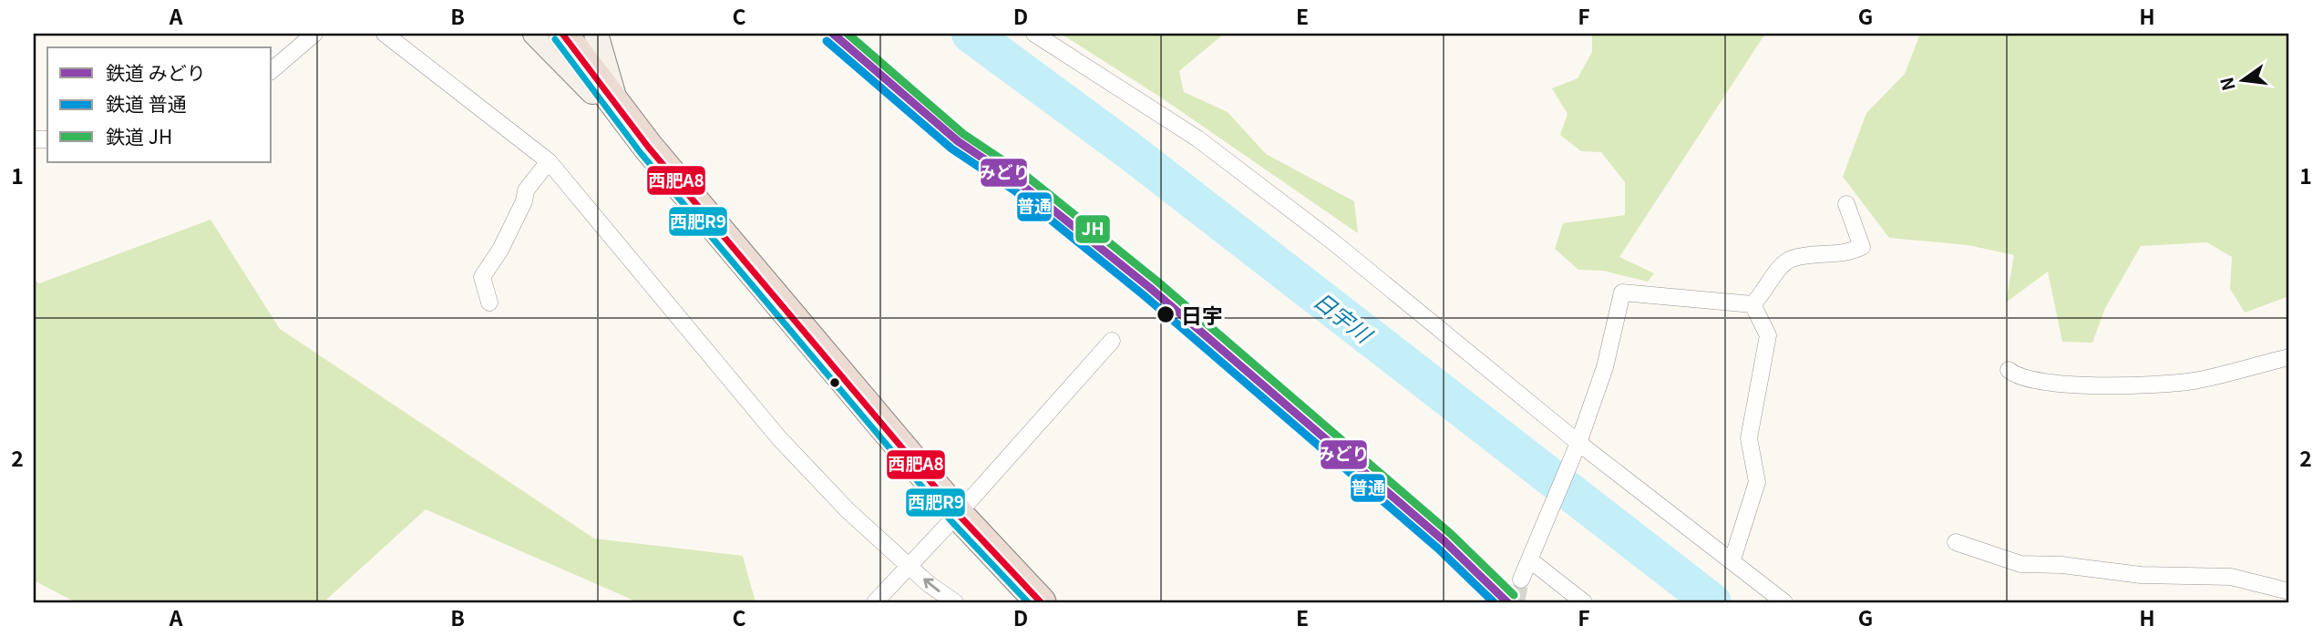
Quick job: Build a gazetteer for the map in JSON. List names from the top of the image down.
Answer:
{
  "water": ["日宇川"],
  "places": ["日宇"],
  "lines": [
    "rail line みどり",
    "rail line JH",
    "transit line 西肥A8",
    "transit line 西肥R9",
    "rail line 普通"
  ],
  "legend": ["鉄道 みどり", "鉄道 普通", "鉄道 JH"],
  "north": "left",
  "grid": {
    "columns": [
      "A",
      "B",
      "C",
      "D",
      "E",
      "F",
      "G",
      "H"
    ],
    "rows": ["1", "2"]
  }
}
